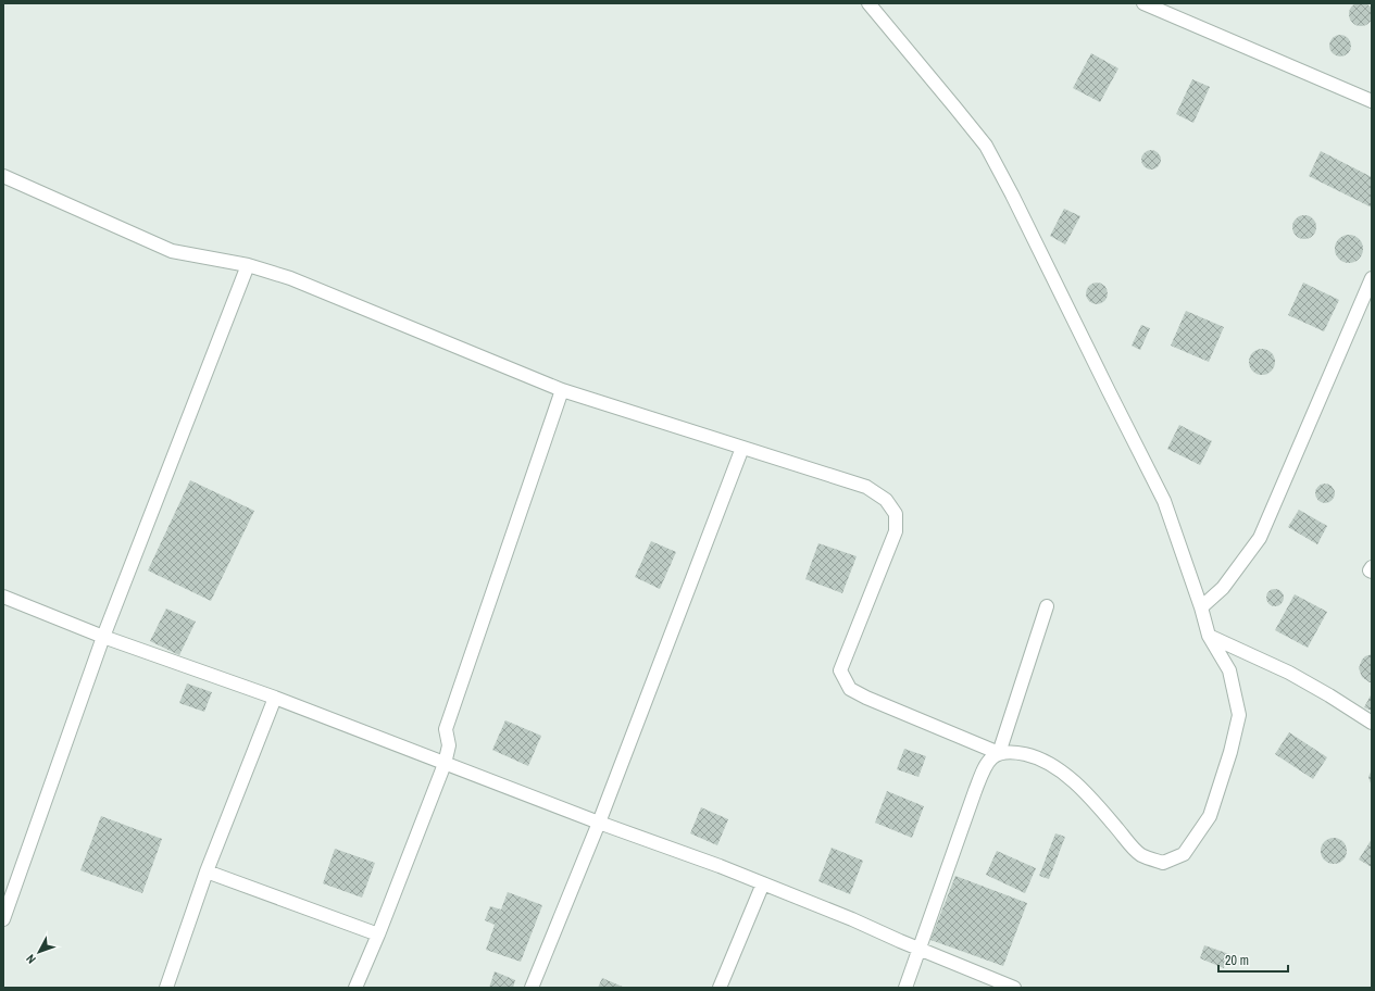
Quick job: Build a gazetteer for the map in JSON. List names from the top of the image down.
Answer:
{
  "scale_bar": "20 m",
  "north": "bottom left"
}
